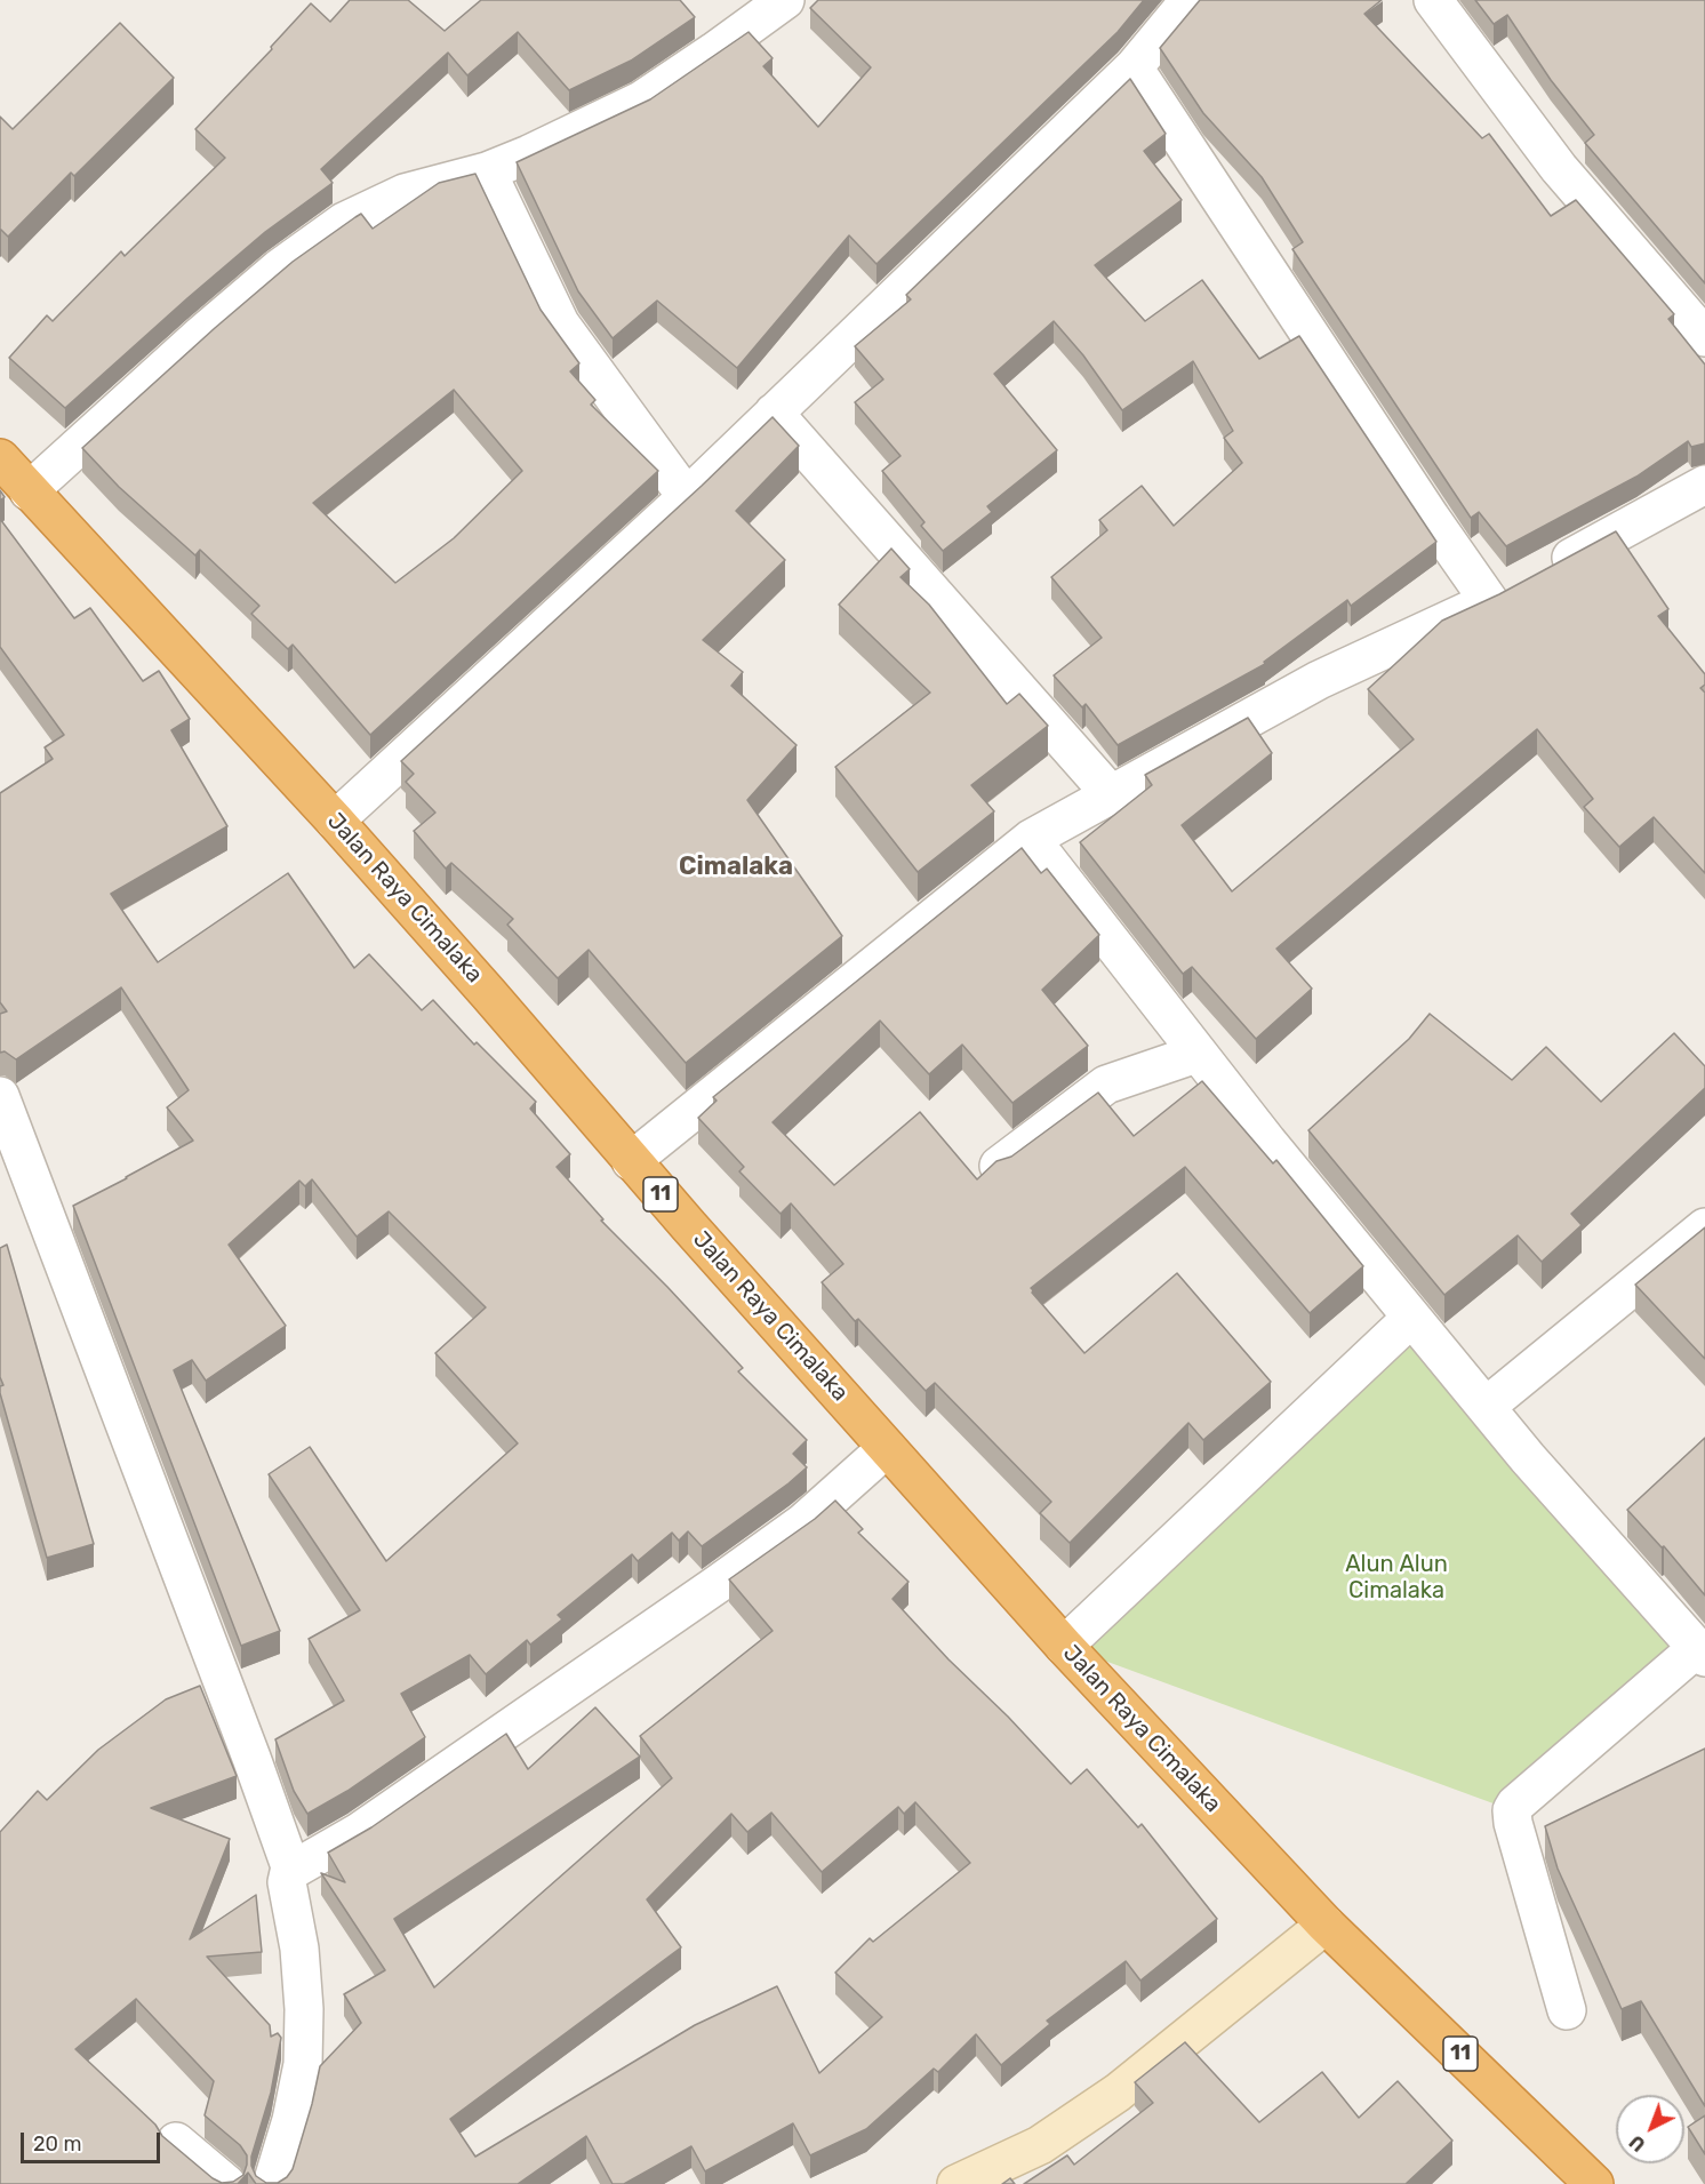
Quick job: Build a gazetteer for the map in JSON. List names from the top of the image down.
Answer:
{
  "streets": {
    "highway": ["Jalan Raya Cimalaka", "11"]
  },
  "crossings": [
    ["Jalan Raya Cimalaka", "11"]
  ],
  "districts": ["Cimalaka"],
  "parks": ["Alun Alun Cimalaka"],
  "scale_bar": "20 m",
  "north": "bottom left"
}
